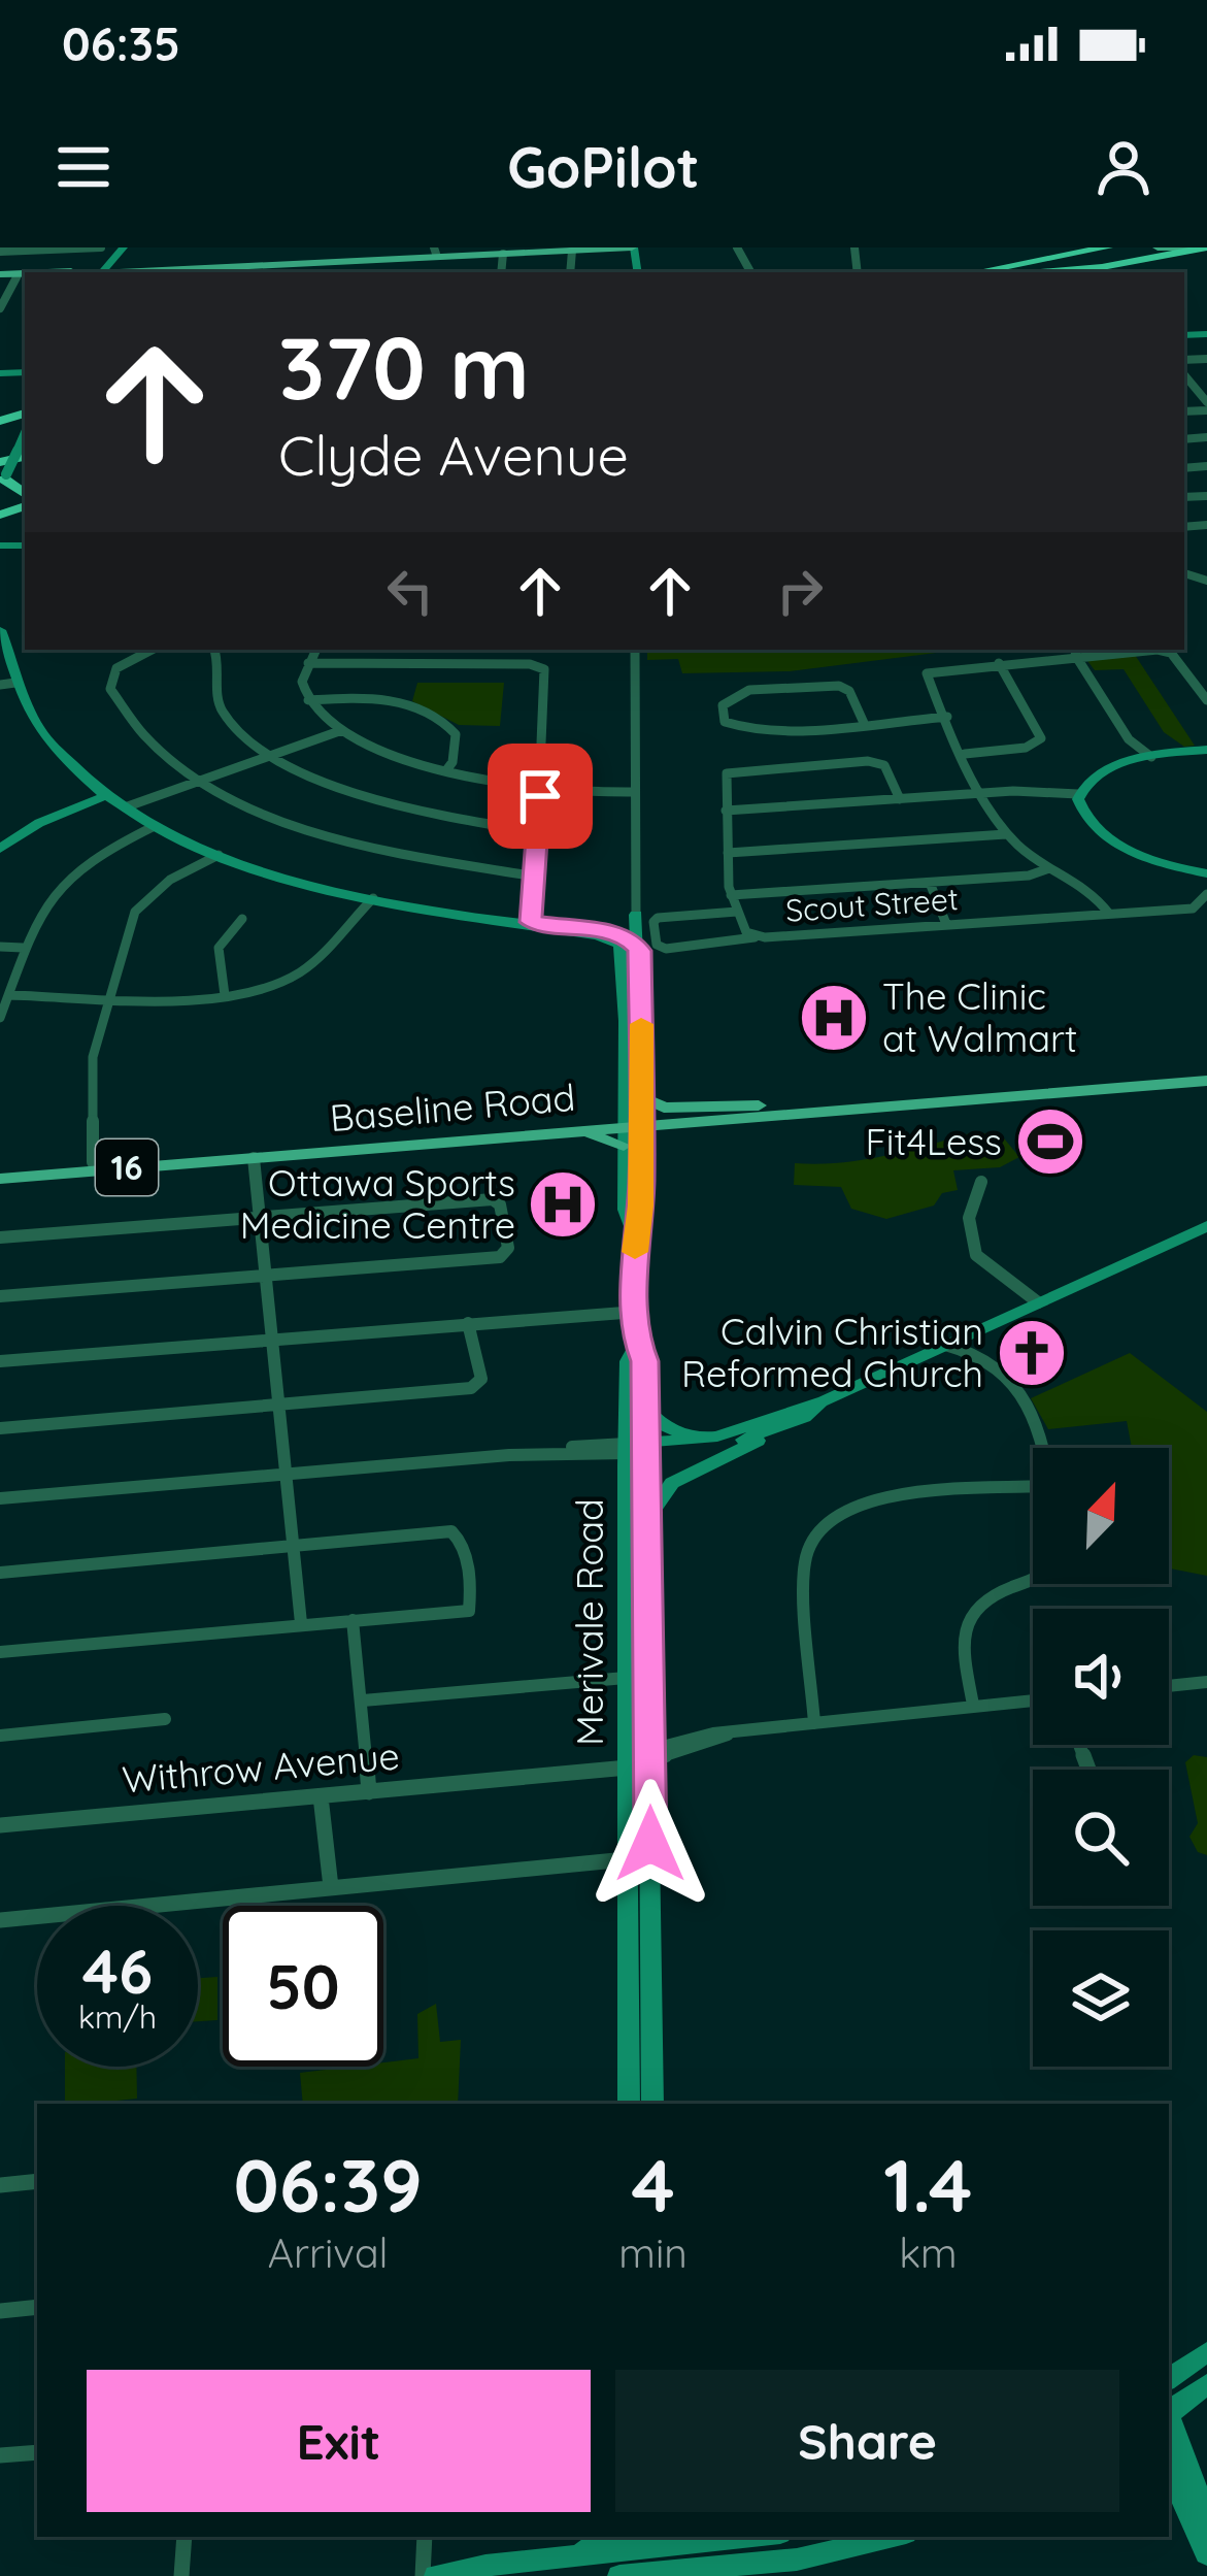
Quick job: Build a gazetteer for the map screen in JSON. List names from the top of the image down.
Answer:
{
  "streets": {
    "main road": [
      "Baseline Road",
      "16",
      "Merivale Road",
      "Withrow Avenue"
    ],
    "street": ["Scout Street"]
  },
  "crossings": [
    ["Merivale Road", "Withrow Avenue"]
  ],
  "places": {
    "hospital": ["The Clinic at Walmart", "Ottawa Sports Medicine Centre"],
    "sports": ["Fit4Less"],
    "church": ["Calvin Christian Reformed Church"]
  },
  "north": "top right",
  "page": {
    "status": "06:35",
    "header": "GoPilot",
    "turn": ["370 m", "Clyde Avenue"],
    "speed": "46 km/h",
    "limit": "50",
    "eta": [
      "06:39",
      "Arrival",
      "4",
      "min",
      "1.4",
      "km"
    ],
    "buttons": ["Exit", "Share"]
  }
}
